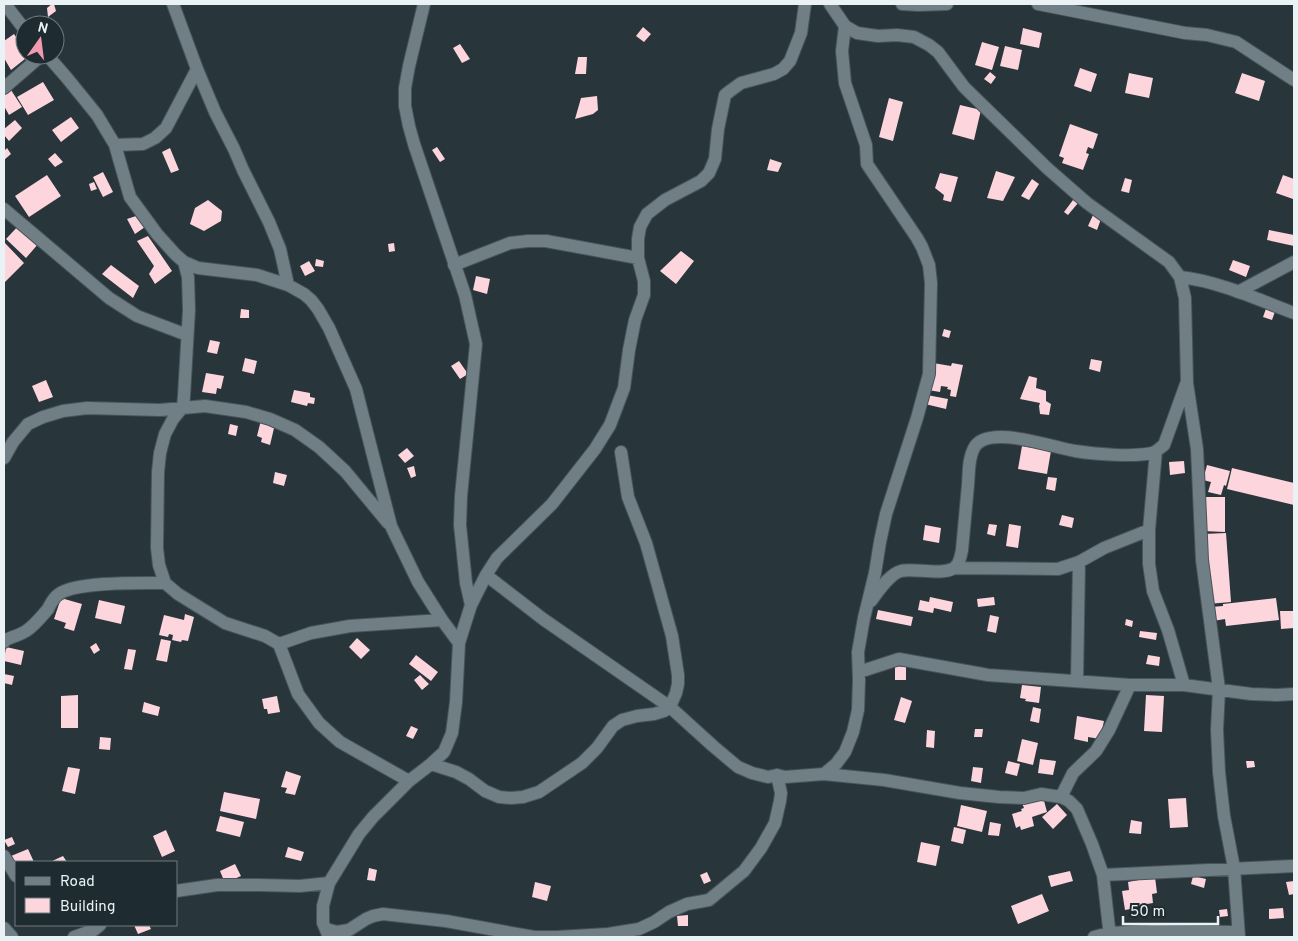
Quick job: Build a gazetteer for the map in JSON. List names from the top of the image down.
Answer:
{
  "legend": ["Road", "Building"],
  "scale_bar": "50 m",
  "north": "top"
}
